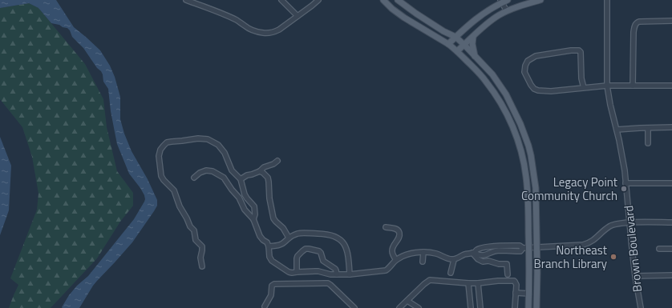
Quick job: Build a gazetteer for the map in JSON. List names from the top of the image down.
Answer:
{
  "streets": {
    "street": ["Brown Boulevard"]
  },
  "places": ["Legacy Point Community Church", "Northeast Branch Library"]
}
